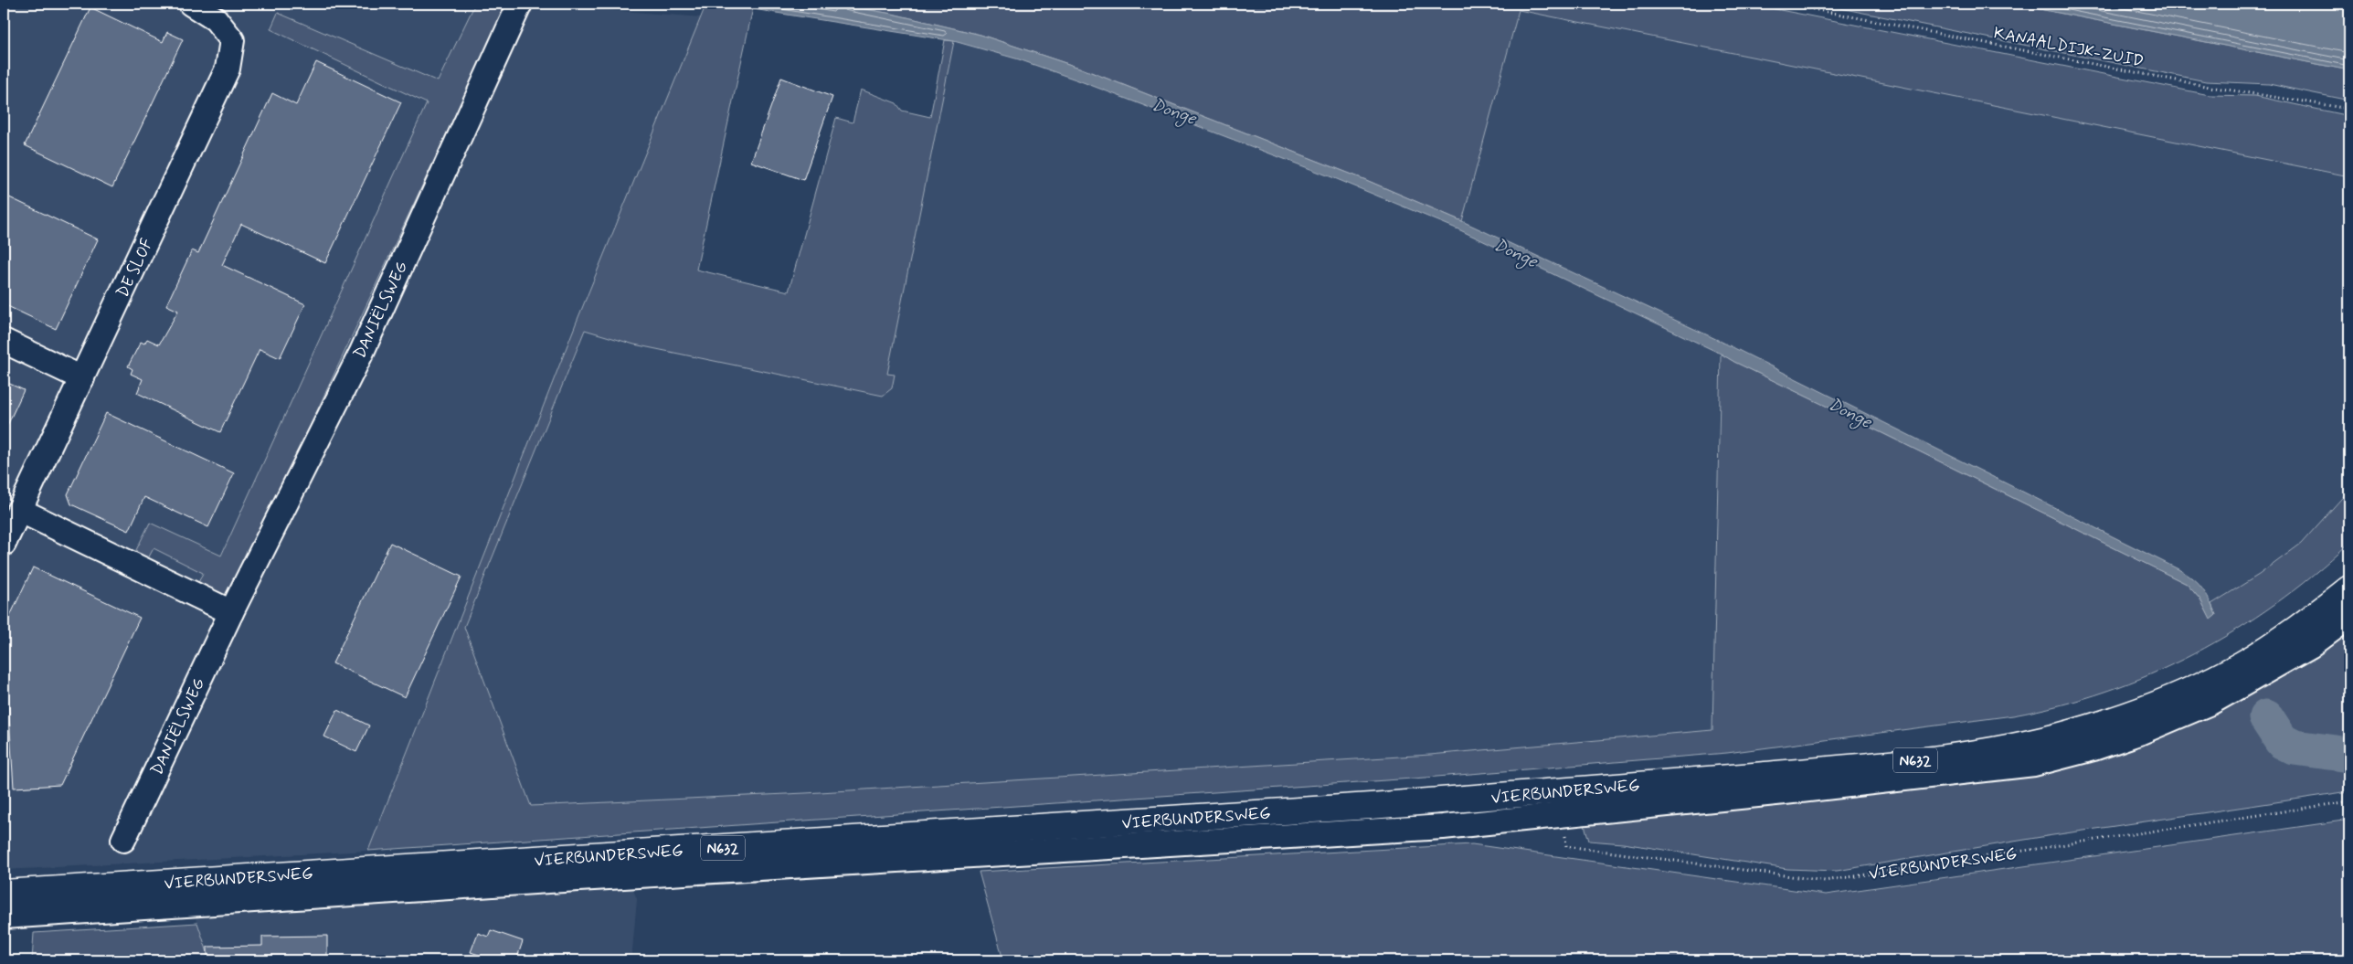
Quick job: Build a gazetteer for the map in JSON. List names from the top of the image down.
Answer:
{
  "streets": {
    "main road": ["N632", "VIERBUNDERSWEG"],
    "street": ["DE SLOF", "DANIËLSWEG"],
    "path": ["KANAALDIJK-ZUID"]
  },
  "water": ["Donge"]
}
